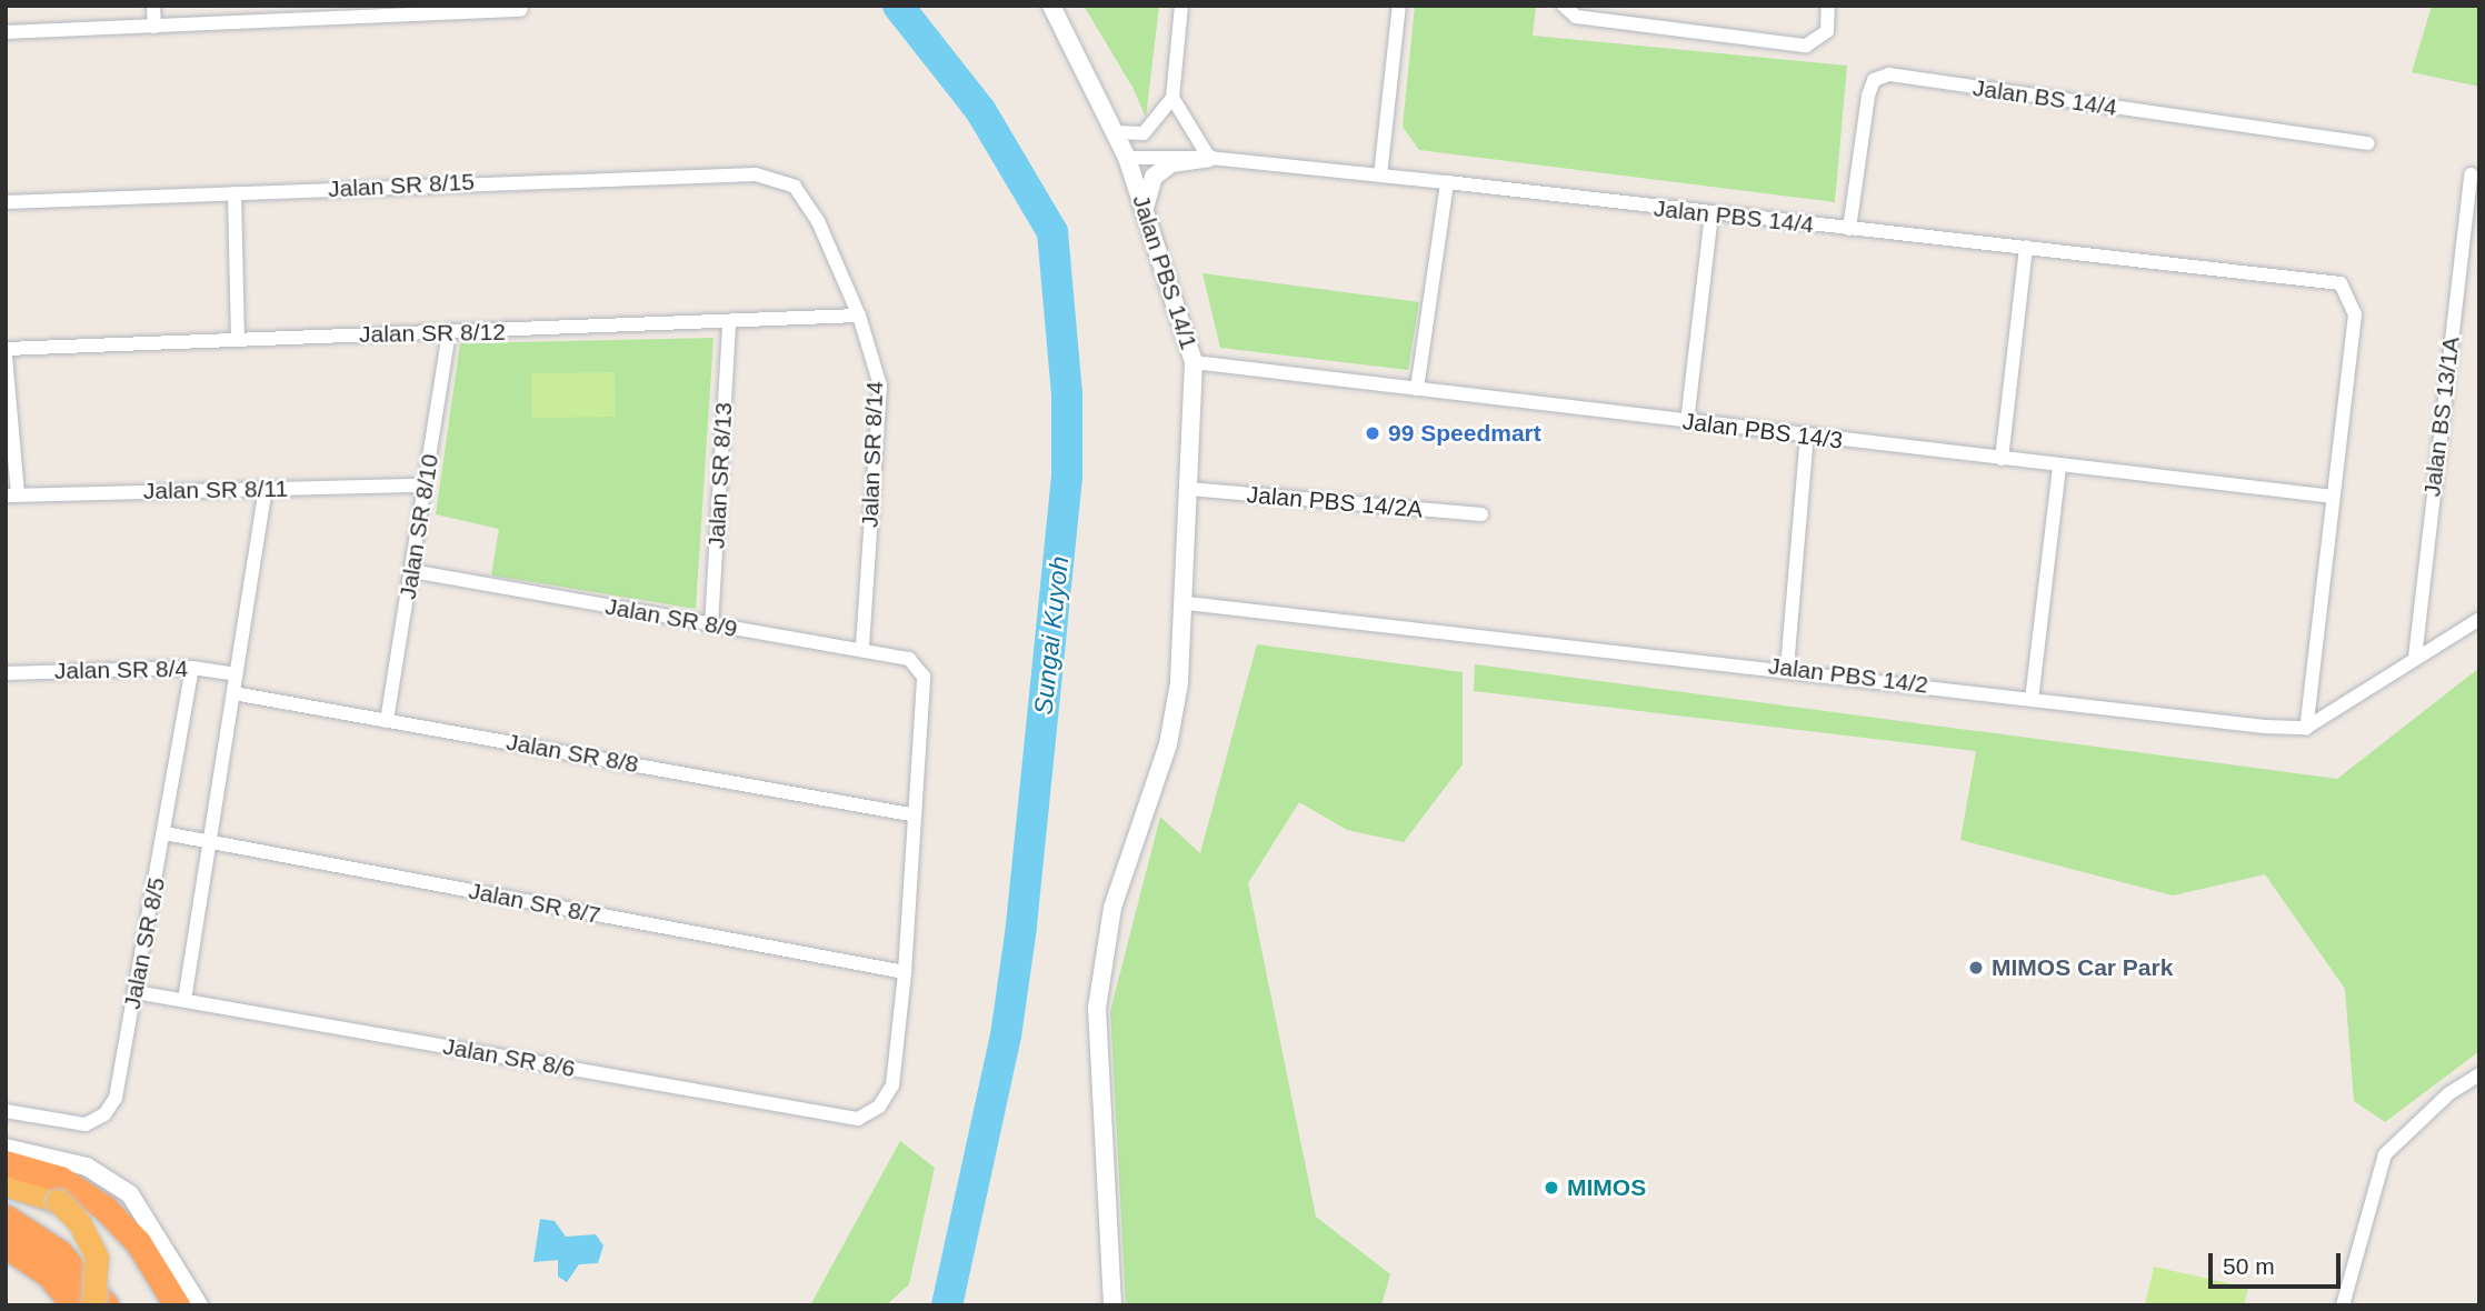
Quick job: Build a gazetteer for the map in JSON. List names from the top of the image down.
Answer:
{
  "streets": {
    "street": [
      "Jalan BS 14/4",
      "Jalan SR 8/15",
      "Jalan PBS 14/4",
      "Jalan PBS 14/1",
      "Jalan SR 8/12",
      "Jalan BS 13/1A",
      "Jalan PBS 14/3",
      "Jalan SR 8/14",
      "Jalan SR 8/13",
      "Jalan SR 8/11",
      "Jalan PBS 14/2A",
      "Jalan SR 8/10",
      "Jalan SR 8/9",
      "Jalan SR 8/4",
      "Jalan PBS 14/2",
      "Jalan SR 8/8",
      "Jalan SR 8/7",
      "Jalan SR 8/5",
      "Jalan SR 8/6"
    ]
  },
  "crossings": [
    ["Jalan BS 14/4", "Jalan PBS 14/4"],
    ["Jalan SR 8/15", "Jalan SR 8/14"],
    ["Jalan PBS 14/4", "Jalan PBS 14/1"],
    ["Jalan PBS 14/4", "Jalan PBS 14/3"],
    ["Jalan PBS 14/1", "Jalan PBS 14/3"],
    ["Jalan PBS 14/1", "Jalan PBS 14/2A"],
    ["Jalan PBS 14/1", "Jalan PBS 14/2"],
    ["Jalan SR 8/12", "Jalan SR 8/14"],
    ["Jalan SR 8/12", "Jalan SR 8/13"],
    ["Jalan SR 8/12", "Jalan SR 8/10"],
    ["Jalan SR 8/14", "Jalan SR 8/9"],
    ["Jalan SR 8/13", "Jalan SR 8/9"],
    ["Jalan SR 8/11", "Jalan SR 8/10"],
    ["Jalan SR 8/11", "Jalan SR 8/5"],
    ["Jalan SR 8/10", "Jalan SR 8/9"],
    ["Jalan SR 8/10", "Jalan SR 8/8"],
    ["Jalan SR 8/9", "Jalan SR 8/8"],
    ["Jalan SR 8/4", "Jalan SR 8/5"],
    ["Jalan SR 8/8", "Jalan SR 8/5"],
    ["Jalan SR 8/7", "Jalan SR 8/5"],
    ["Jalan SR 8/7", "Jalan SR 8/6"],
    ["Jalan SR 8/5", "Jalan SR 8/6"]
  ],
  "water": ["Sungai Kuyoh"],
  "places": ["99 Speedmart", "MIMOS Car Park", "MIMOS"],
  "scale_bar": "50 m"
}
